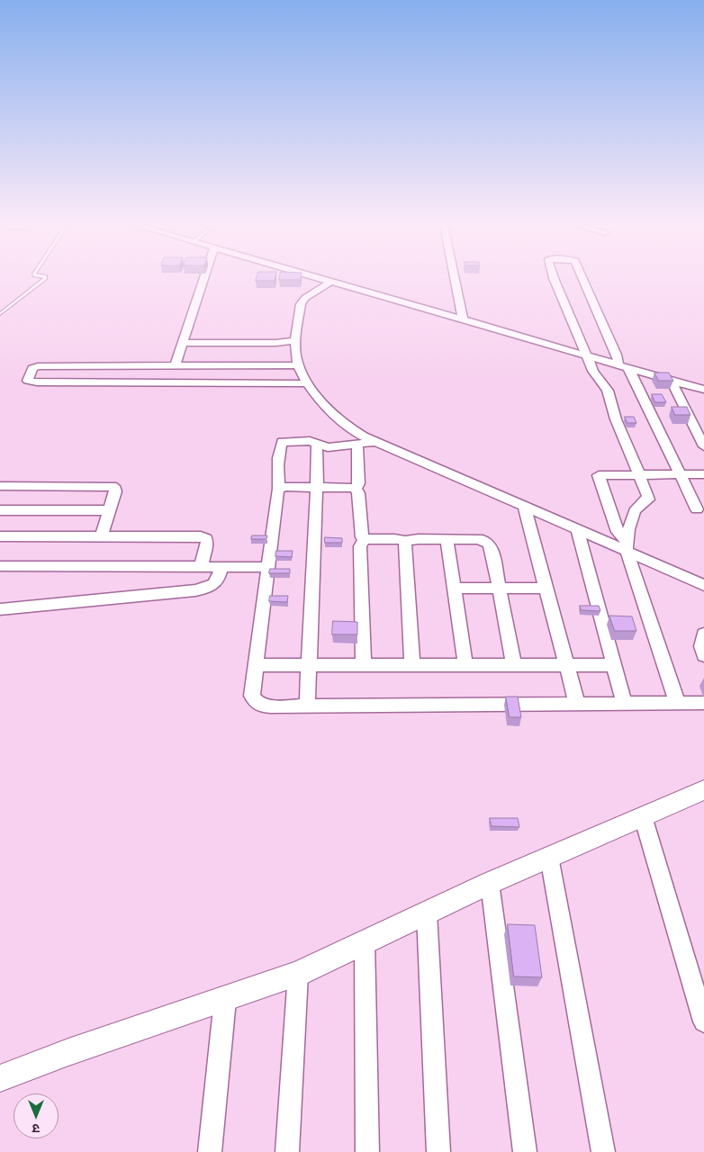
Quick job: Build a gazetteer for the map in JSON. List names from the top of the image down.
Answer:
{
  "north": "bottom"
}
